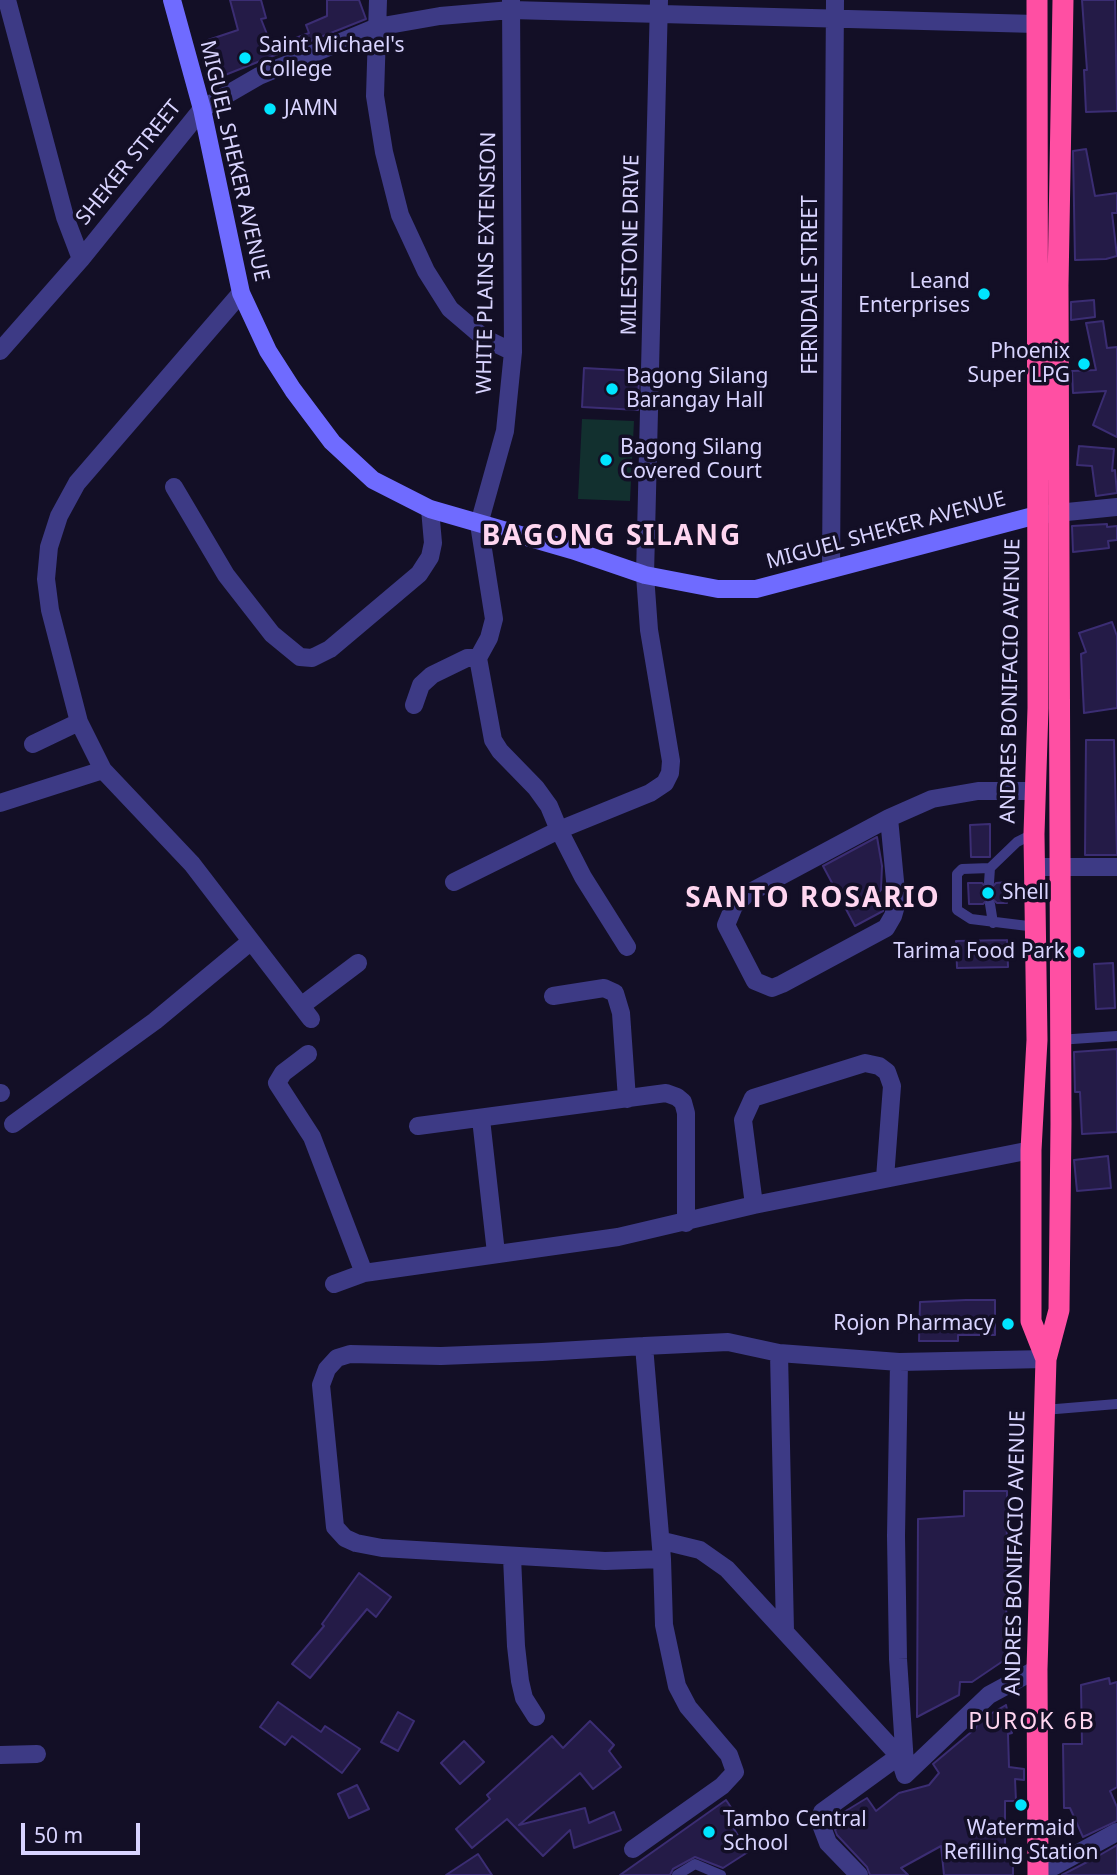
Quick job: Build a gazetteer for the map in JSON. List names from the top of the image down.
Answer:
{
  "streets": {
    "highway": ["ANDRES BONIFACIO AVENUE"],
    "street": [
      "MIGUEL SHEKER AVENUE",
      "SHEKER STREET",
      "MILESTONE DRIVE",
      "WHITE PLAINS EXTENSION",
      "FERNDALE STREET"
    ]
  },
  "crossings": [
    ["MIGUEL SHEKER AVENUE", "SHEKER STREET"],
    ["MIGUEL SHEKER AVENUE", "MILESTONE DRIVE"],
    ["MIGUEL SHEKER AVENUE", "WHITE PLAINS EXTENSION"],
    ["MIGUEL SHEKER AVENUE", "FERNDALE STREET"],
    ["MIGUEL SHEKER AVENUE", "ANDRES BONIFACIO AVENUE"],
    ["SHEKER STREET", "MILESTONE DRIVE"],
    ["SHEKER STREET", "WHITE PLAINS EXTENSION"],
    ["SHEKER STREET", "FERNDALE STREET"],
    ["SHEKER STREET", "ANDRES BONIFACIO AVENUE"]
  ],
  "districts": ["BAGONG SILANG", "SANTO ROSARIO", "PUROK 6B"],
  "places": [
    "Saint Michael's College",
    "JAMN",
    "Leand Enterprises",
    "Phoenix Super LPG",
    "Bagong Silang Barangay Hall",
    "Bagong Silang Covered Court",
    "Shell",
    "Tarima Food Park",
    "Rojon Pharmacy",
    "Watermaid Refilling Station",
    "Tambo Central School"
  ],
  "scale_bar": "50 m"
}
